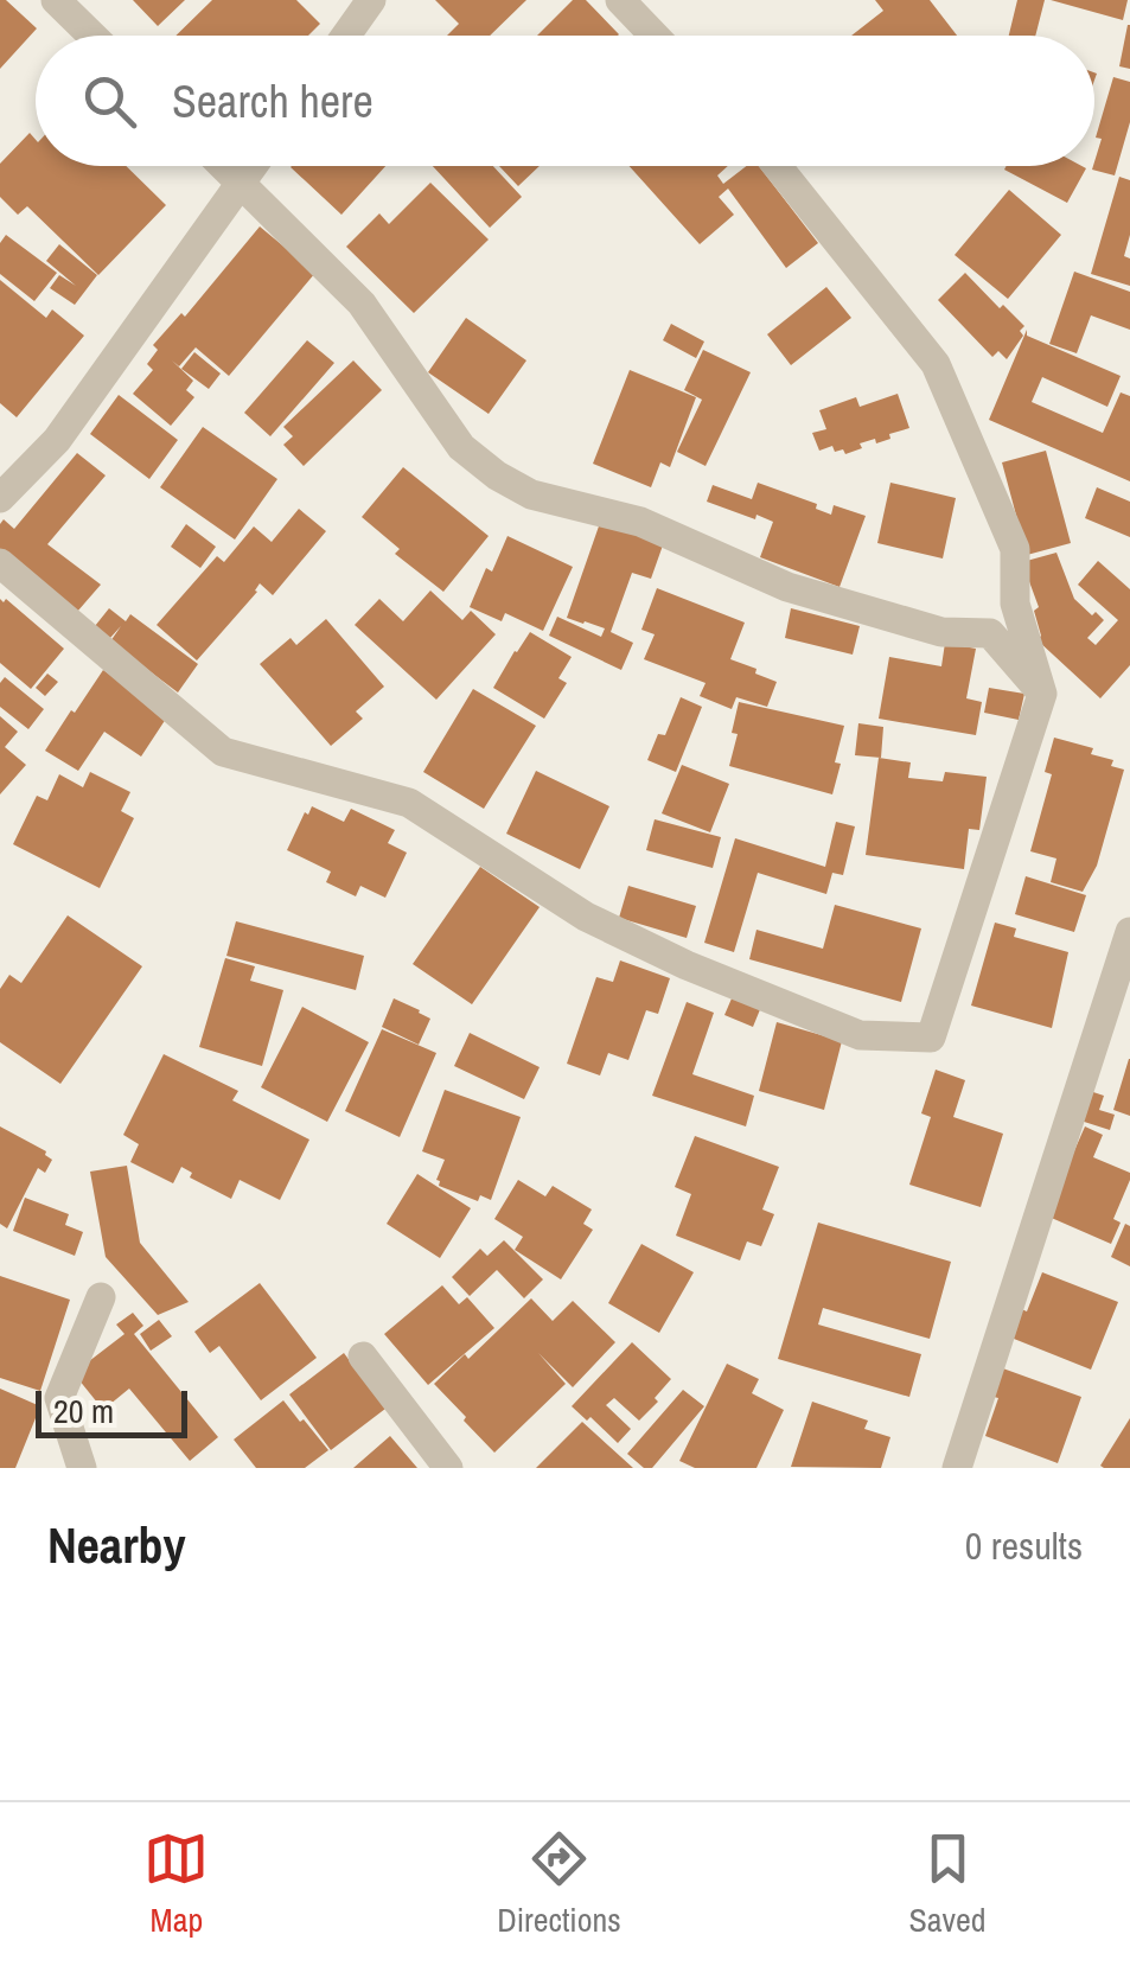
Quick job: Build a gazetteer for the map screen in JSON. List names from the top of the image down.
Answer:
{
  "scale_bar": "20 m",
  "page": {
    "search": "Search here",
    "scale": "20 m",
    "heading": ["Nearby", "0 results"],
    "nav": ["Map", "Directions", "Saved"]
  }
}
